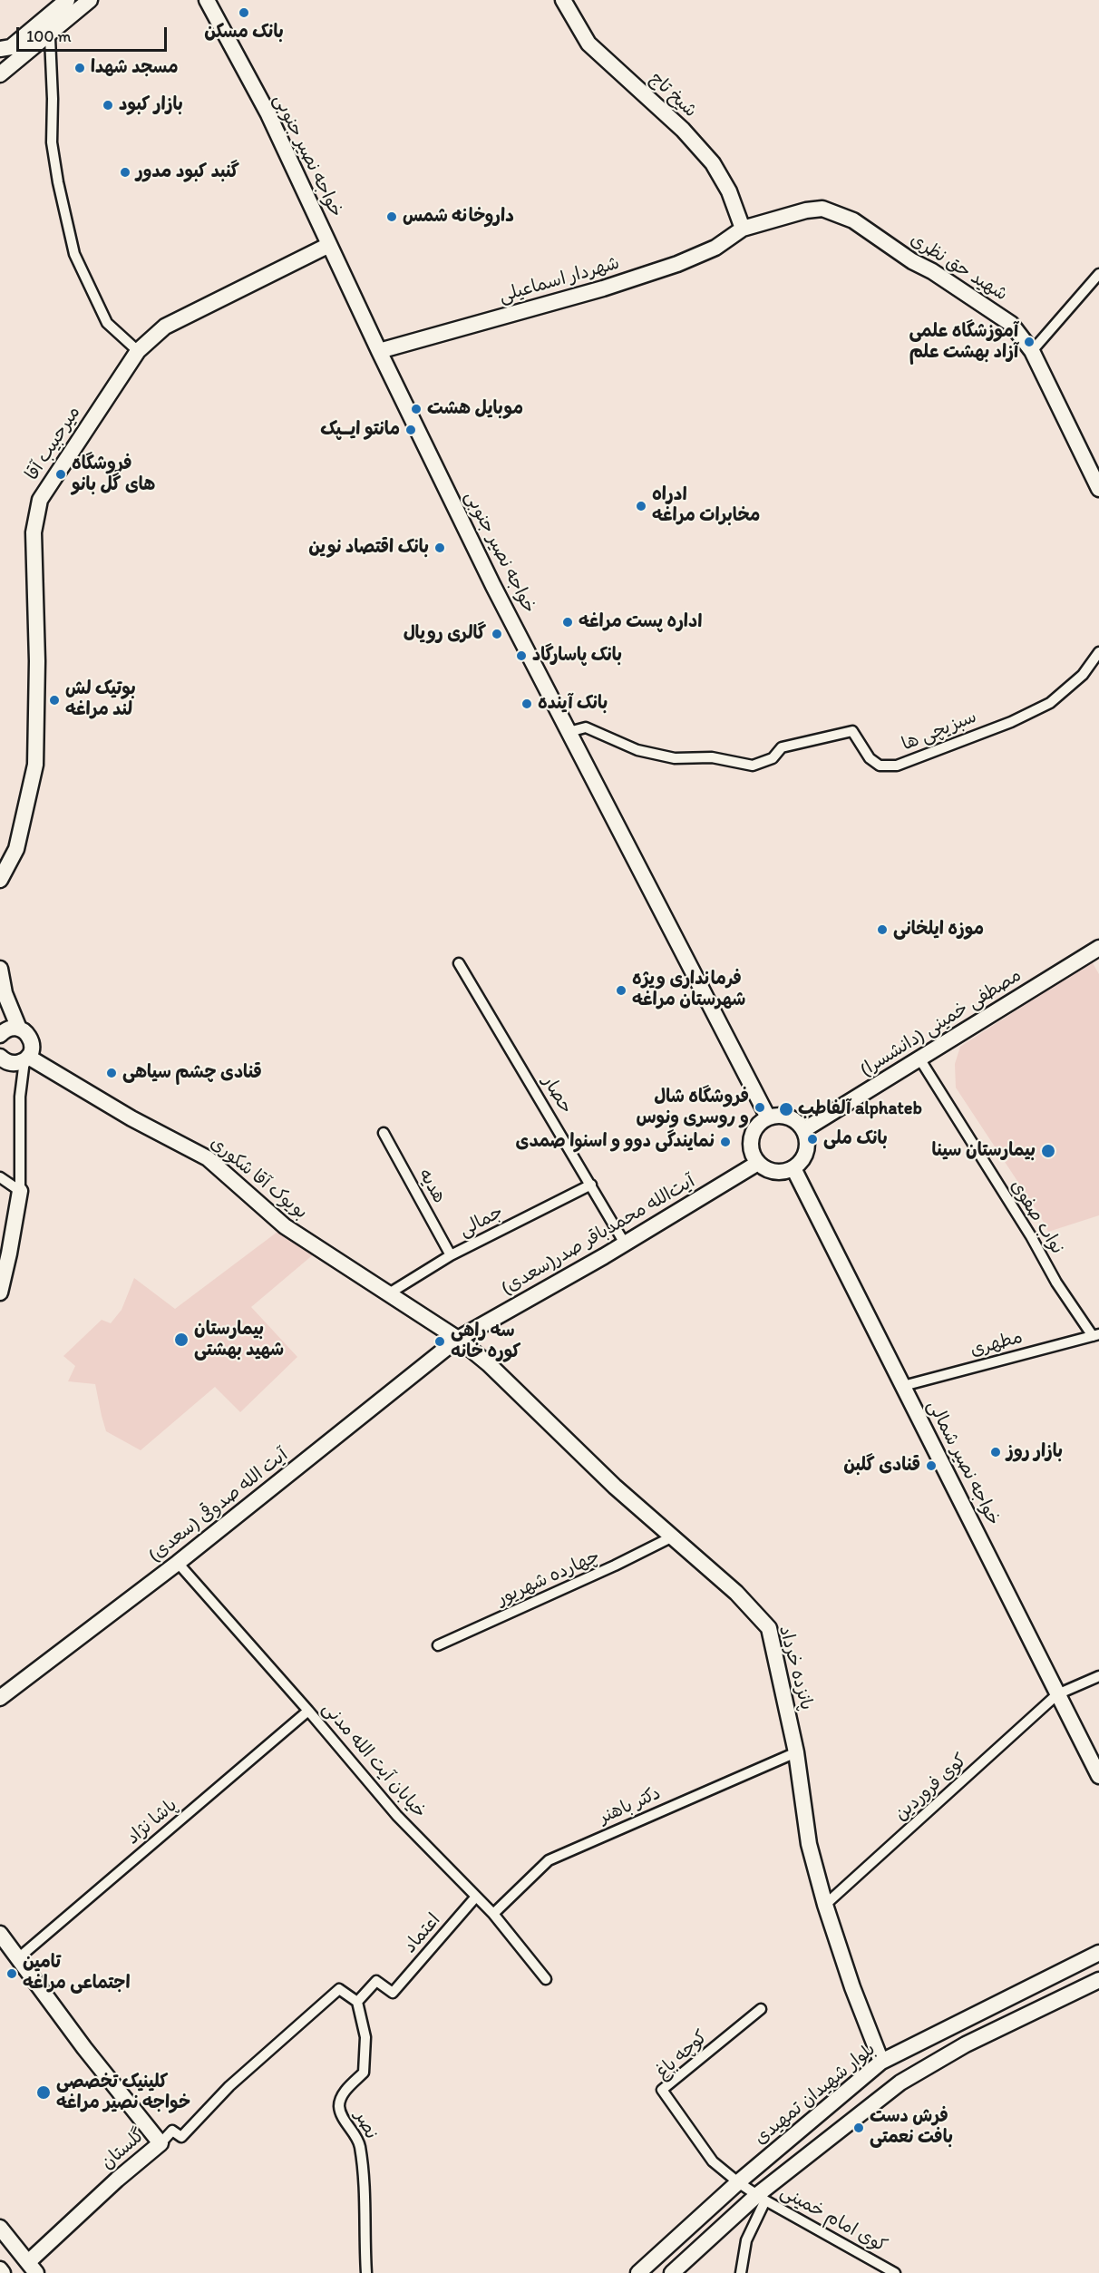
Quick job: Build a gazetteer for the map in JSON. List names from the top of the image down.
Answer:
{
  "streets": {
    "street": [
      "شیخ تاج",
      "خواجه نصیر جنوبی",
      "شهید حق نظری",
      "شهردار اسماعیلی",
      "میرحبیب آقا",
      "سبزیچی ها",
      "مصطفی خمینی (دانشسرا)",
      "حصار",
      "بویوک آقا شکوری",
      "هدیه",
      "نواب صفوی",
      "جمالی",
      "آیت‌الله محمدباقر صدر(سعدی)",
      "مطهری",
      "خواجه نصیر شمالی",
      "آیت الله صدوقی (سعدی)",
      "چهارده شهریور",
      "پانزده خرداد",
      "خیابان آیت الله مدنی",
      "کوی فروردین",
      "دکتر باهنر",
      "پاشا نژاد",
      "اعتماد",
      "کوچه باغ",
      "بلوار شهیدان تمهیدی",
      "نصر",
      "گلستان",
      "کوی امام خمینی"
    ]
  },
  "crossings": [
    ["شیخ تاج", "شهید حق نظری"],
    ["شیخ تاج", "شهردار اسماعیلی"],
    ["خواجه نصیر جنوبی", "شهردار اسماعیلی"],
    ["خواجه نصیر جنوبی", "میرحبیب آقا"],
    ["خواجه نصیر جنوبی", "سبزیچی ها"],
    ["خواجه نصیر جنوبی", "مصطفی خمینی (دانشسرا)"],
    ["خواجه نصیر جنوبی", "آیت‌الله محمدباقر صدر(سعدی)"],
    ["خواجه نصیر جنوبی", "خواجه نصیر شمالی"],
    ["شهید حق نظری", "شهردار اسماعیلی"],
    ["مصطفی خمینی (دانشسرا)", "نواب صفوی"],
    ["مصطفی خمینی (دانشسرا)", "آیت‌الله محمدباقر صدر(سعدی)"],
    ["مصطفی خمینی (دانشسرا)", "خواجه نصیر شمالی"],
    ["حصار", "جمالی"],
    ["حصار", "آیت‌الله محمدباقر صدر(سعدی)"],
    ["بویوک آقا شکوری", "جمالی"],
    ["بویوک آقا شکوری", "آیت‌الله محمدباقر صدر(سعدی)"],
    ["بویوک آقا شکوری", "آیت الله صدوقی (سعدی)"],
    ["بویوک آقا شکوری", "پانزده خرداد"],
    ["هدیه", "جمالی"],
    ["نواب صفوی", "مطهری"],
    ["آیت‌الله محمدباقر صدر(سعدی)", "خواجه نصیر شمالی"],
    ["آیت‌الله محمدباقر صدر(سعدی)", "آیت الله صدوقی (سعدی)"],
    ["آیت‌الله محمدباقر صدر(سعدی)", "پانزده خرداد"],
    ["مطهری", "خواجه نصیر شمالی"],
    ["خواجه نصیر شمالی", "کوی فروردین"],
    ["آیت الله صدوقی (سعدی)", "پانزده خرداد"],
    ["آیت الله صدوقی (سعدی)", "خیابان آیت الله مدنی"],
    ["چهارده شهریور", "پانزده خرداد"],
    ["پانزده خرداد", "کوی فروردین"],
    ["پانزده خرداد", "دکتر باهنر"],
    ["پانزده خرداد", "بلوار شهیدان تمهیدی"],
    ["خیابان آیت الله مدنی", "دکتر باهنر"],
    ["خیابان آیت الله مدنی", "پاشا نژاد"],
    ["خیابان آیت الله مدنی", "اعتماد"],
    ["اعتماد", "نصر"],
    ["اعتماد", "گلستان"],
    ["کوچه باغ", "بلوار شهیدان تمهیدی"],
    ["کوچه باغ", "کوی امام خمینی"],
    ["بلوار شهیدان تمهیدی", "کوی امام خمینی"],
    ["نصر", "گلستان"]
  ],
  "places": [
    "بانک مسکن",
    "مسجد شهدا",
    "بازار کبود",
    "گنبد کبود مدور",
    "داروخانه شمس",
    "آموزشگاه علمی آزاد بهشت علم",
    "موبایل هشت",
    "مانتو ایــپک",
    "فروشگاه های گل بانو",
    "ادراه مخابرات مراغه",
    "بانک اقتصاد نوین",
    "اداره پست مراغه",
    "گالری رویال",
    "بانک پاسارگاد",
    "بوتیک لش لند مراغه",
    "بانک آینده",
    "موزه ایلخانی",
    "فرمانداری ویژه شهرستان مراغه",
    "قنادی چشم سیاهی",
    "فروشگاه شال و روسری ونوس",
    "آلفاطب alphateb",
    "بانک ملی",
    "نمایندگی دوو و اسنوا صمدی",
    "بیمارستان سینا",
    "بیمارستان شهید بهشتی",
    "سه راهی کوره خانه",
    "بازار روز",
    "قنادی گلبن",
    "تامین اجتماعی مراغه",
    "کلینیک تخصصی خواجه نصیر مراغه",
    "فرش دست بافت نعمتی"
  ],
  "scale_bar": "100 m"
}
